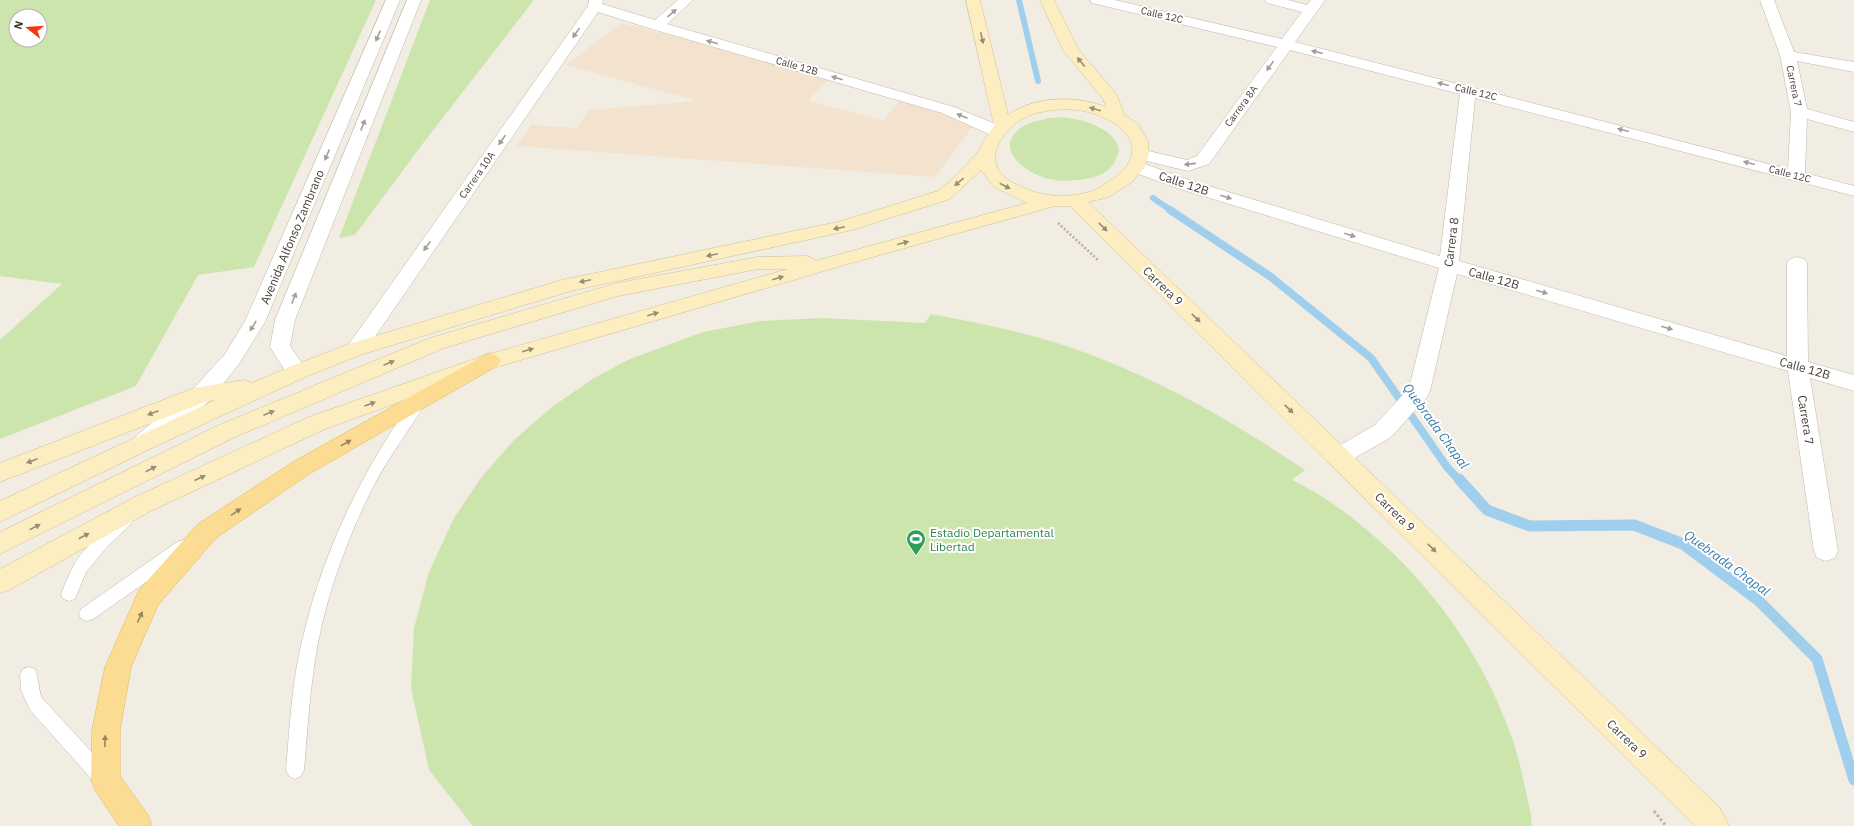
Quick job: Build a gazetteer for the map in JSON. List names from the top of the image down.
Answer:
{
  "streets": {
    "main road": ["Carrera 9"],
    "street": [
      "Calle 12C",
      "Calle 12B",
      "Carrera 7",
      "Carrera 8A",
      "Carrera 10A",
      "Avenida Alfonso Zambrano",
      "Carrera 8"
    ]
  },
  "crossings": [
    ["Calle 12C", "Carrera 7"],
    ["Calle 12C", "Carrera 8A"],
    ["Calle 12C", "Carrera 8"],
    ["Calle 12B", "Carrera 7"],
    ["Calle 12B", "Carrera 8A"],
    ["Calle 12B", "Carrera 10A"],
    ["Calle 12B", "Carrera 8"],
    ["Calle 12B", "Carrera 9"],
    ["Carrera 8A", "Carrera 9"],
    ["Carrera 8", "Carrera 9"]
  ],
  "one_way": [
    "Calle 12C",
    "Carrera 8A",
    "Carrera 10A",
    "Carrera 9"
  ],
  "water": ["Quebrada Chapal"],
  "places": {
    "sports": ["Estadio Departamental Libertad"]
  },
  "north": "left"
}
